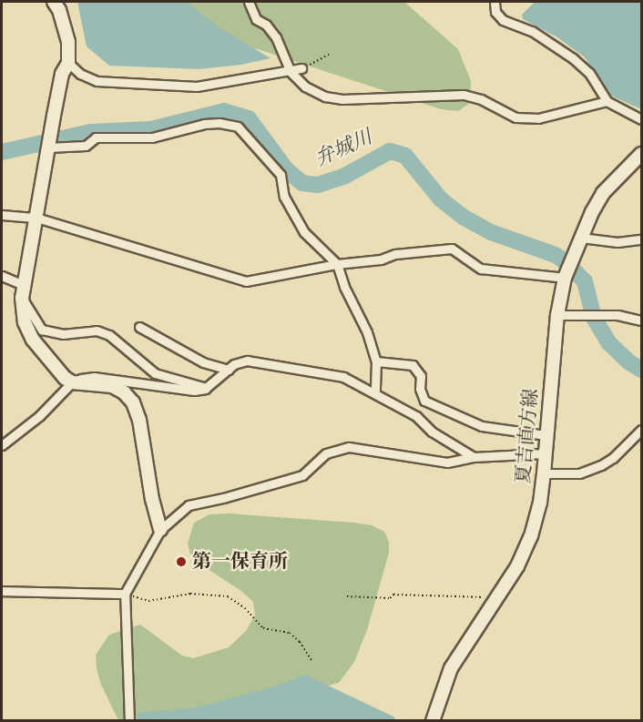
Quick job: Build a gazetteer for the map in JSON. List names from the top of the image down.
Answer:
{
  "streets": {
    "main road": ["夏吉直方線"]
  },
  "water": ["弁城川"],
  "places": ["第一保育所"]
}
